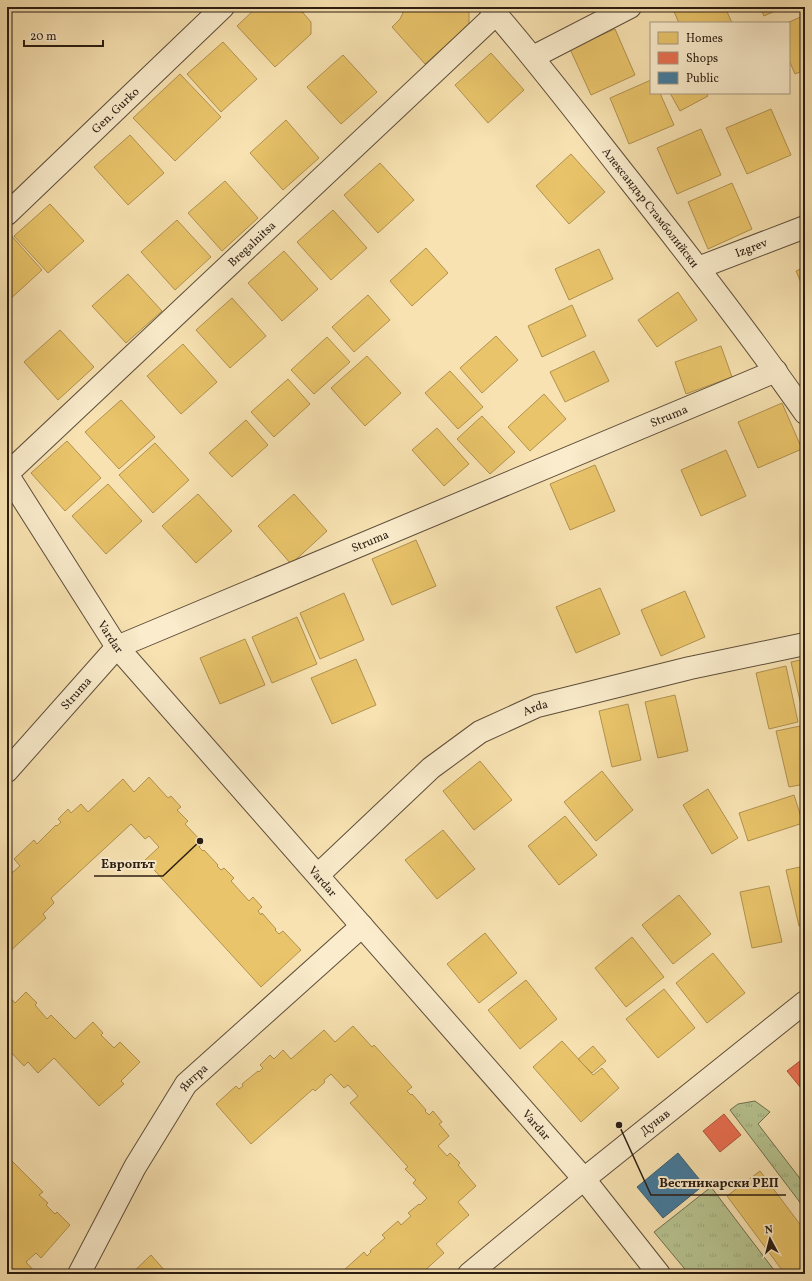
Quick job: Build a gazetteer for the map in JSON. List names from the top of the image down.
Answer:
{
  "streets": {
    "street": [
      "Gen. Gurko",
      "Александър Стамболийски",
      "Bregalnitsa",
      "Izgrev",
      "Struma",
      "Vardar",
      "Arda",
      "Янтра",
      "Дунав"
    ]
  },
  "crossings": [
    ["Александър Стамболийски", "Bregalnitsa"],
    ["Александър Стамболийски", "Izgrev"],
    ["Александър Стамболийски", "Struma"],
    ["Bregalnitsa", "Vardar"],
    ["Struma", "Vardar"],
    ["Vardar", "Arda"],
    ["Vardar", "Янтра"],
    ["Vardar", "Дунав"]
  ],
  "places": ["Европът", "Вестникарски РЕП"],
  "legend": ["Homes", "Shops", "Public"],
  "scale_bar": "20 m",
  "north": "top"
}
